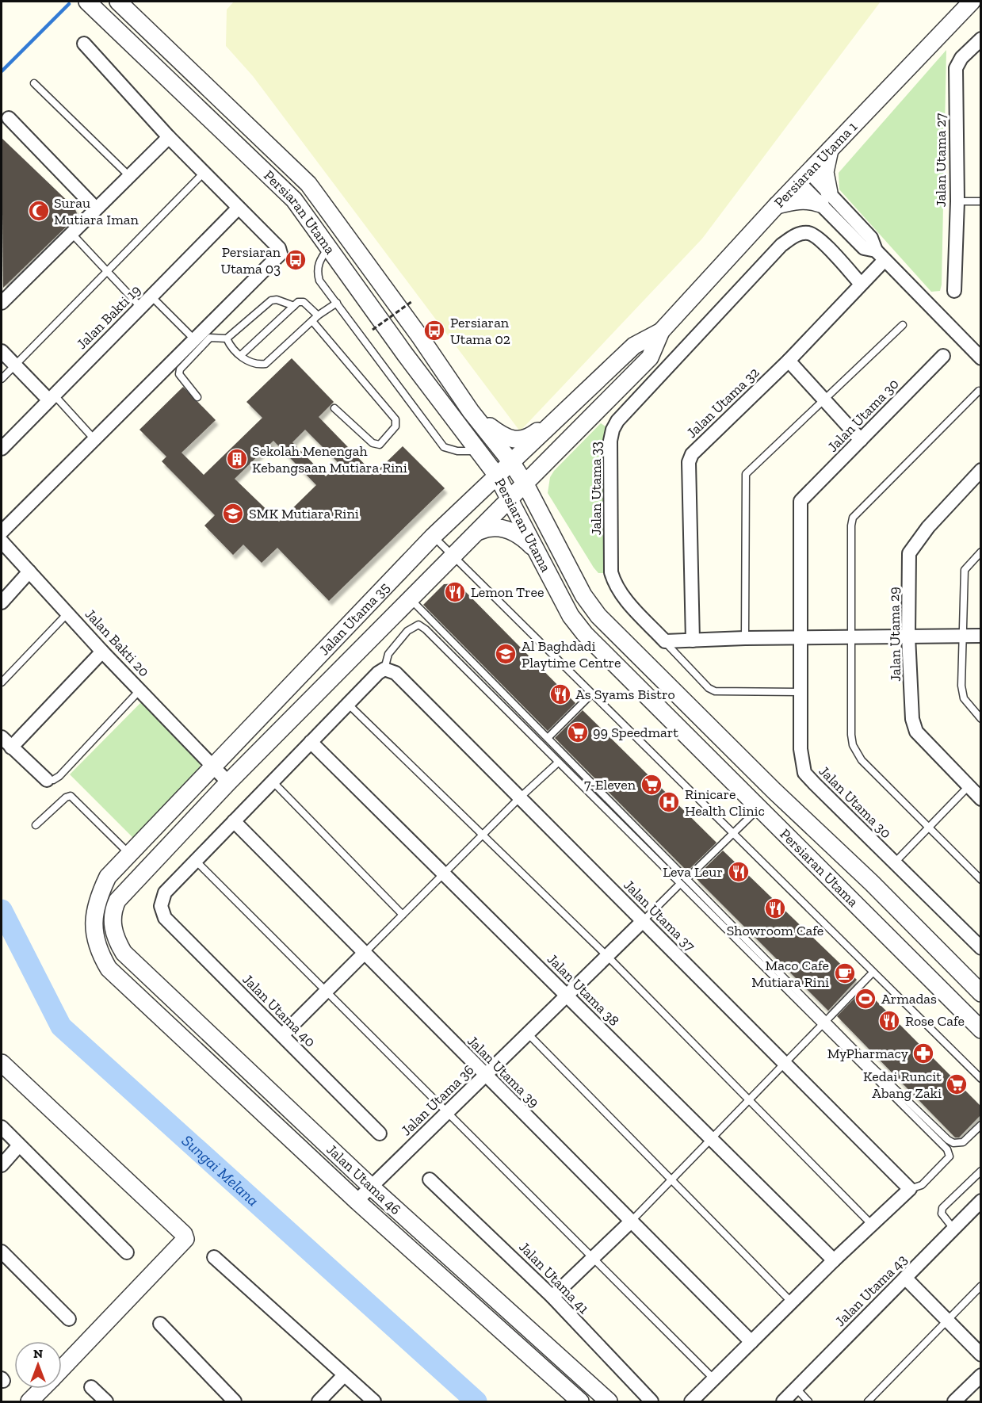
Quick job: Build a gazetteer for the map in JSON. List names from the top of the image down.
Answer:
{
  "streets": {
    "street": [
      "Jalan Utama 27",
      "Persiaran Utama 1",
      "Persiaran Utama",
      "Jalan Bakti 19",
      "Jalan Utama 32",
      "Jalan Utama 30",
      "Jalan Utama 33",
      "Jalan Utama 35",
      "Jalan Utama 29",
      "Jalan Bakti 20",
      "Jalan Utama 37",
      "Jalan Utama 38",
      "Jalan Utama 40",
      "Jalan Utama 39",
      "Jalan Utama 36",
      "Jalan Utama 46",
      "Jalan Utama 41",
      "Jalan Utama 43"
    ]
  },
  "crossings": [
    ["Persiaran Utama 1", "Persiaran Utama"],
    ["Persiaran Utama 1", "Jalan Utama 35"],
    ["Persiaran Utama", "Jalan Utama 35"],
    ["Jalan Utama 32", "Jalan Utama 33"],
    ["Jalan Utama 30", "Jalan Utama 33"],
    ["Jalan Utama 35", "Jalan Bakti 20"],
    ["Jalan Utama 35", "Jalan Utama 46"],
    ["Jalan Utama 37", "Jalan Utama 36"],
    ["Jalan Utama 38", "Jalan Utama 36"],
    ["Jalan Utama 39", "Jalan Utama 36"],
    ["Jalan Utama 36", "Jalan Utama 46"]
  ],
  "water": ["Sungai Melana"],
  "places": {
    "mosque": ["Surau Mutiara Iman"],
    "bus stop": ["Persiaran Utama 03", "Persiaran Utama 02"],
    "building": ["Sekolah Menengah Kebangsaan Mutiara Rini"],
    "school or university": ["SMK Mutiara Rini", "Al Baghdadi Playtime Centre"],
    "restaurant": [
      "Lemon Tree",
      "As Syams Bistro",
      "Leva Leur",
      "Showroom Cafe",
      "Rose Cafe"
    ],
    "supermarket": ["99 Speedmart", "7-Eleven", "Kedai Runcit Abang Zaki"],
    "hospital": ["Rinicare Health Clinic"],
    "cafe": ["Maco Cafe Mutiara Rini"],
    "sports": ["Armadas"],
    "pharmacy": ["MyPharmacy"]
  },
  "north": "top"
}
